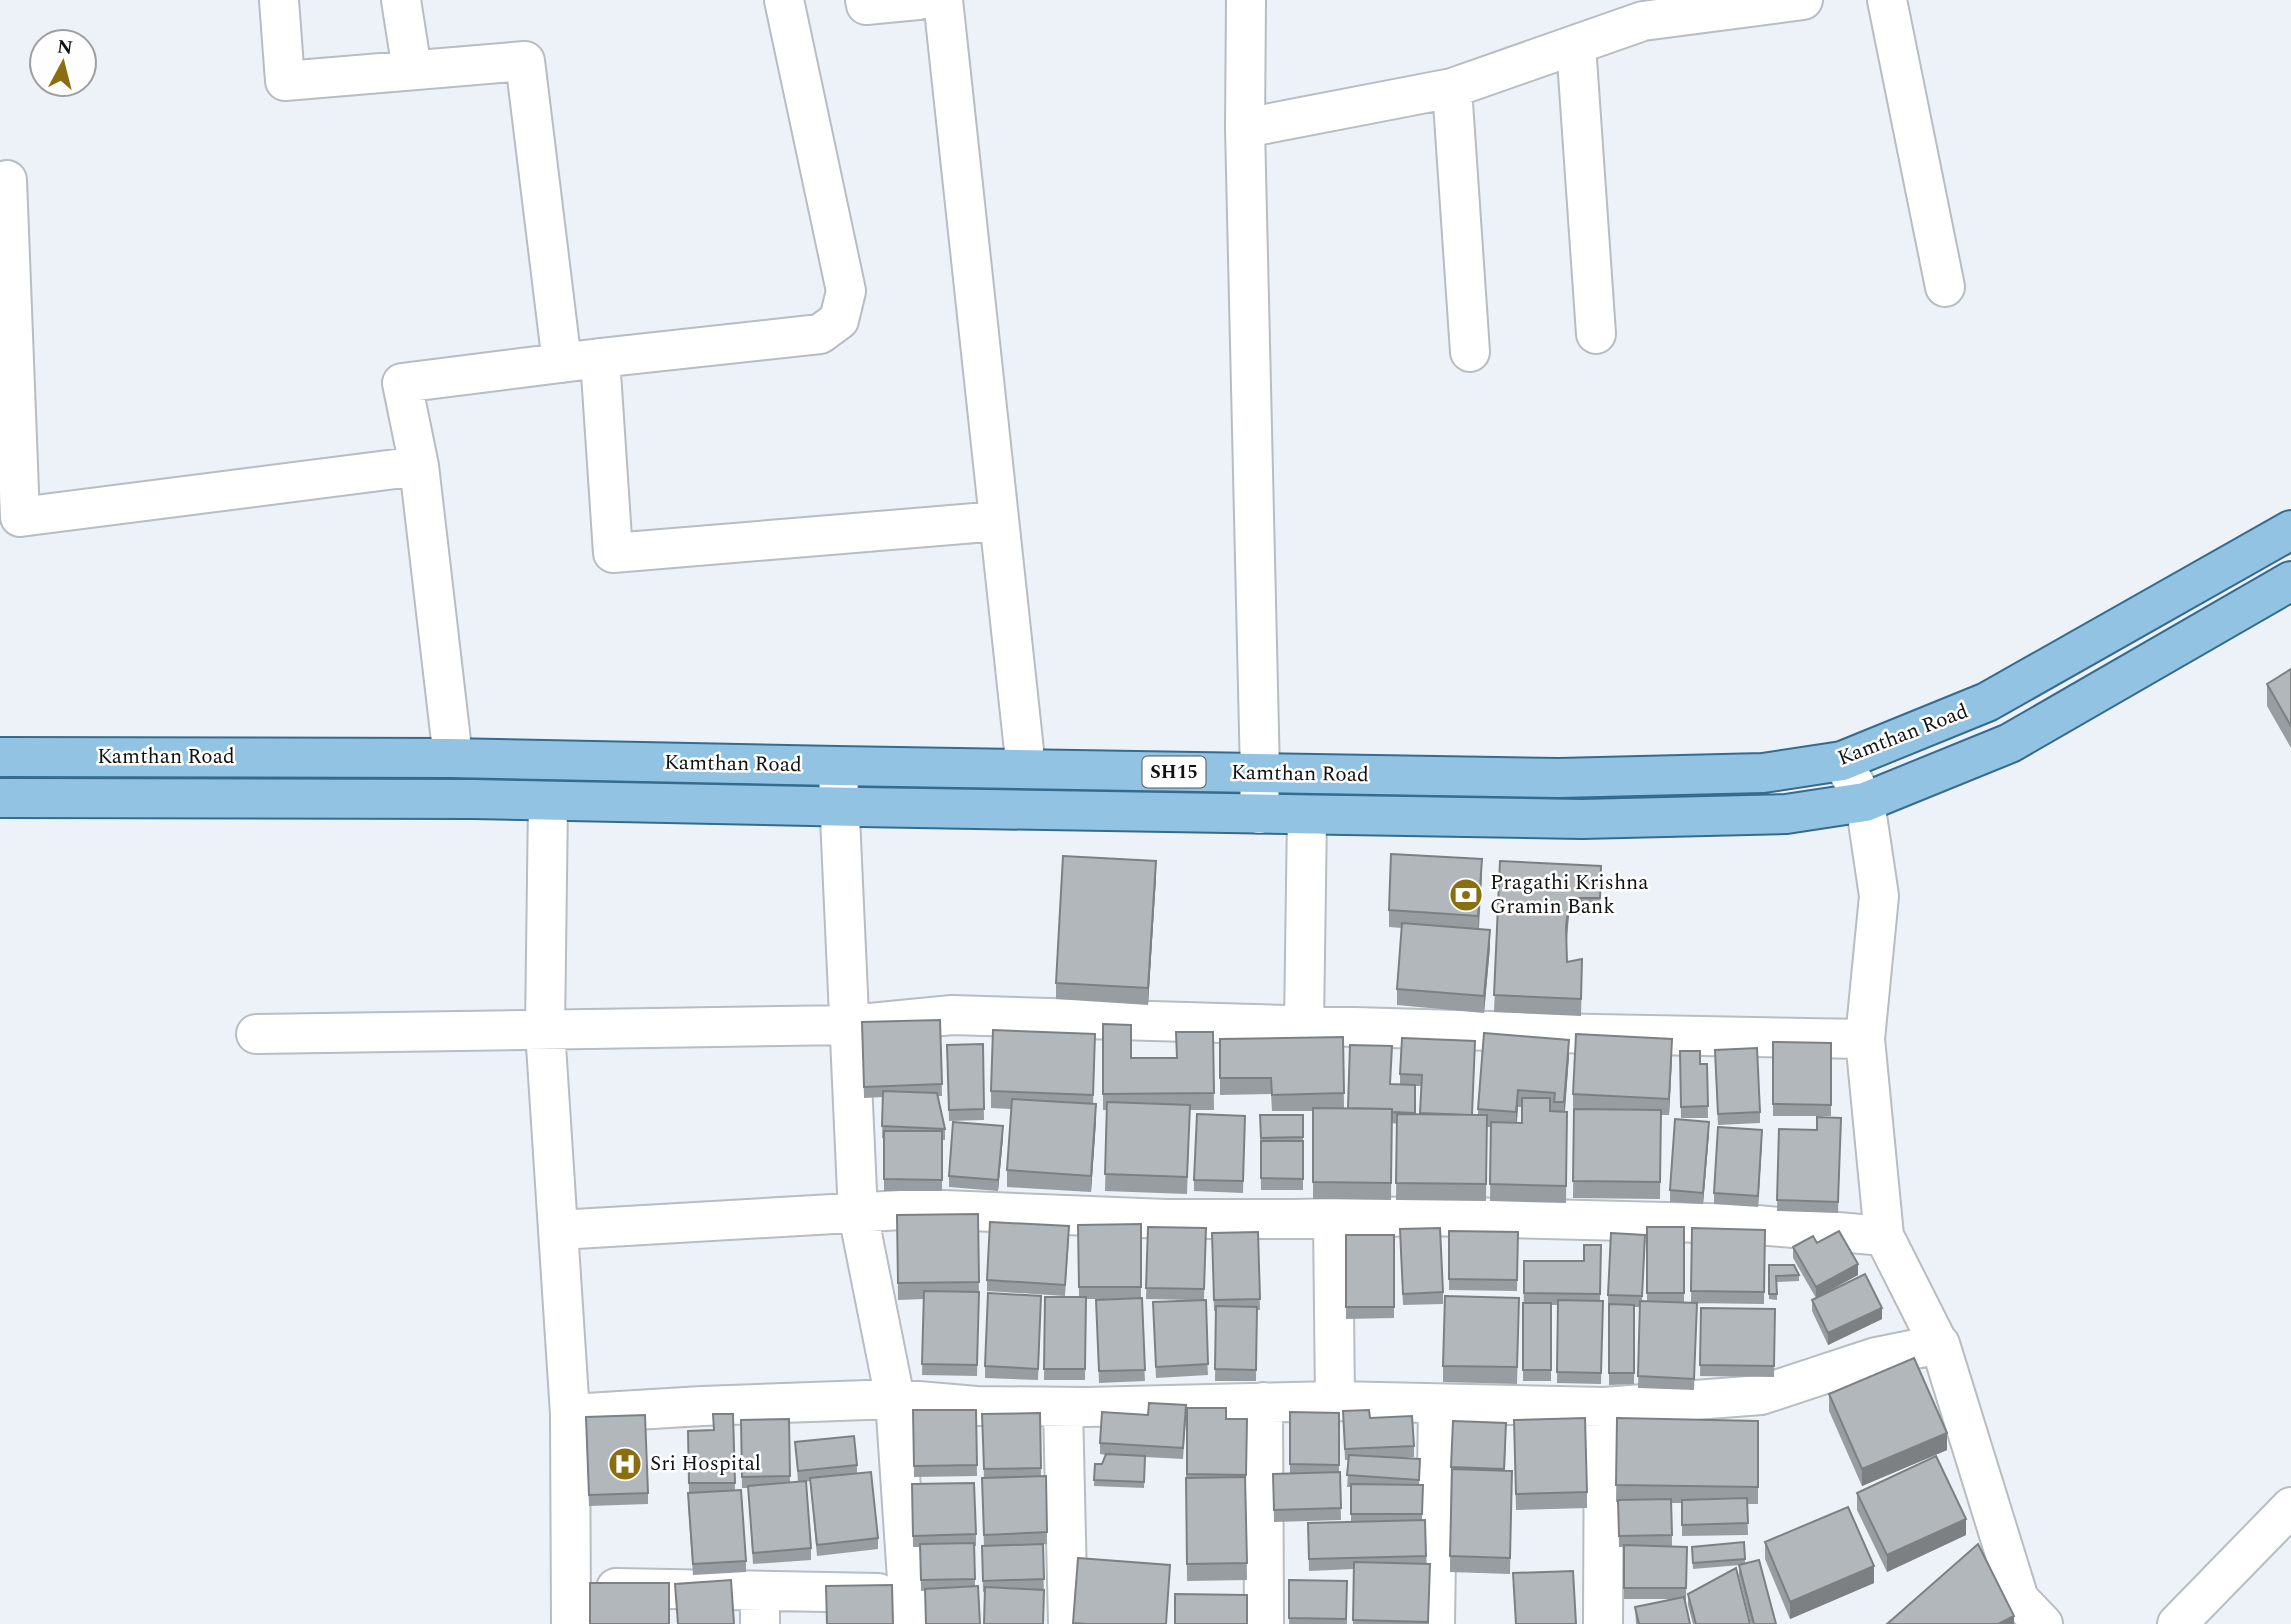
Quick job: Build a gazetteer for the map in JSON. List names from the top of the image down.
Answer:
{
  "streets": {
    "main road": ["Kamthan Road", "SH15"]
  },
  "places": {
    "bank": ["Pragathi Krishna Gramin Bank"],
    "hospital": ["Sri Hospital"]
  },
  "north": "top"
}
